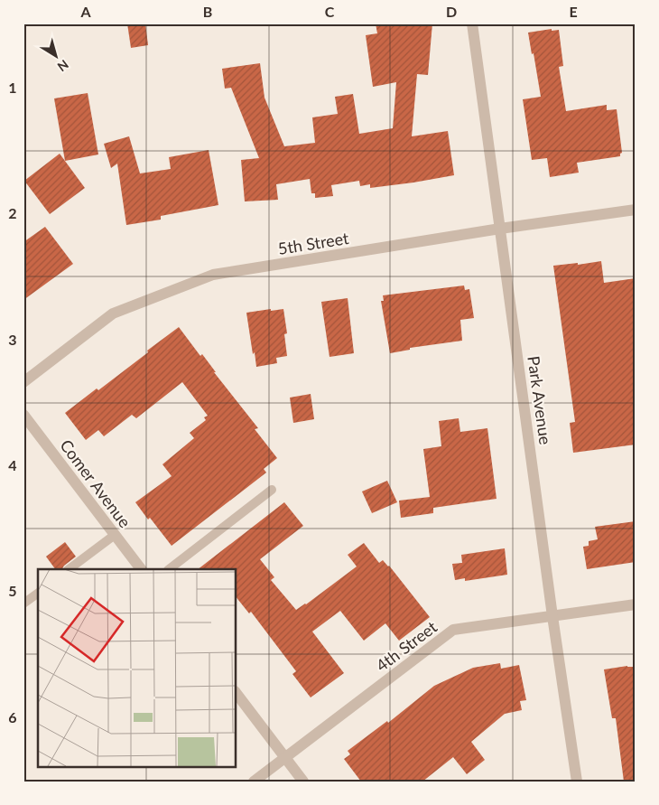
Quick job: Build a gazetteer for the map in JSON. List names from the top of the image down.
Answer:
{
  "streets": {
    "street": [
      "5th Street",
      "Park Avenue",
      "Comer Avenue",
      "4th Street"
    ]
  },
  "crossings": [
    ["5th Street", "Park Avenue"],
    ["Park Avenue", "4th Street"]
  ],
  "north": "bottom right",
  "grid": {
    "columns": [
      "A",
      "B",
      "C",
      "D",
      "E"
    ],
    "rows": [
      "1",
      "2",
      "3",
      "4",
      "5",
      "6"
    ]
  }
}
